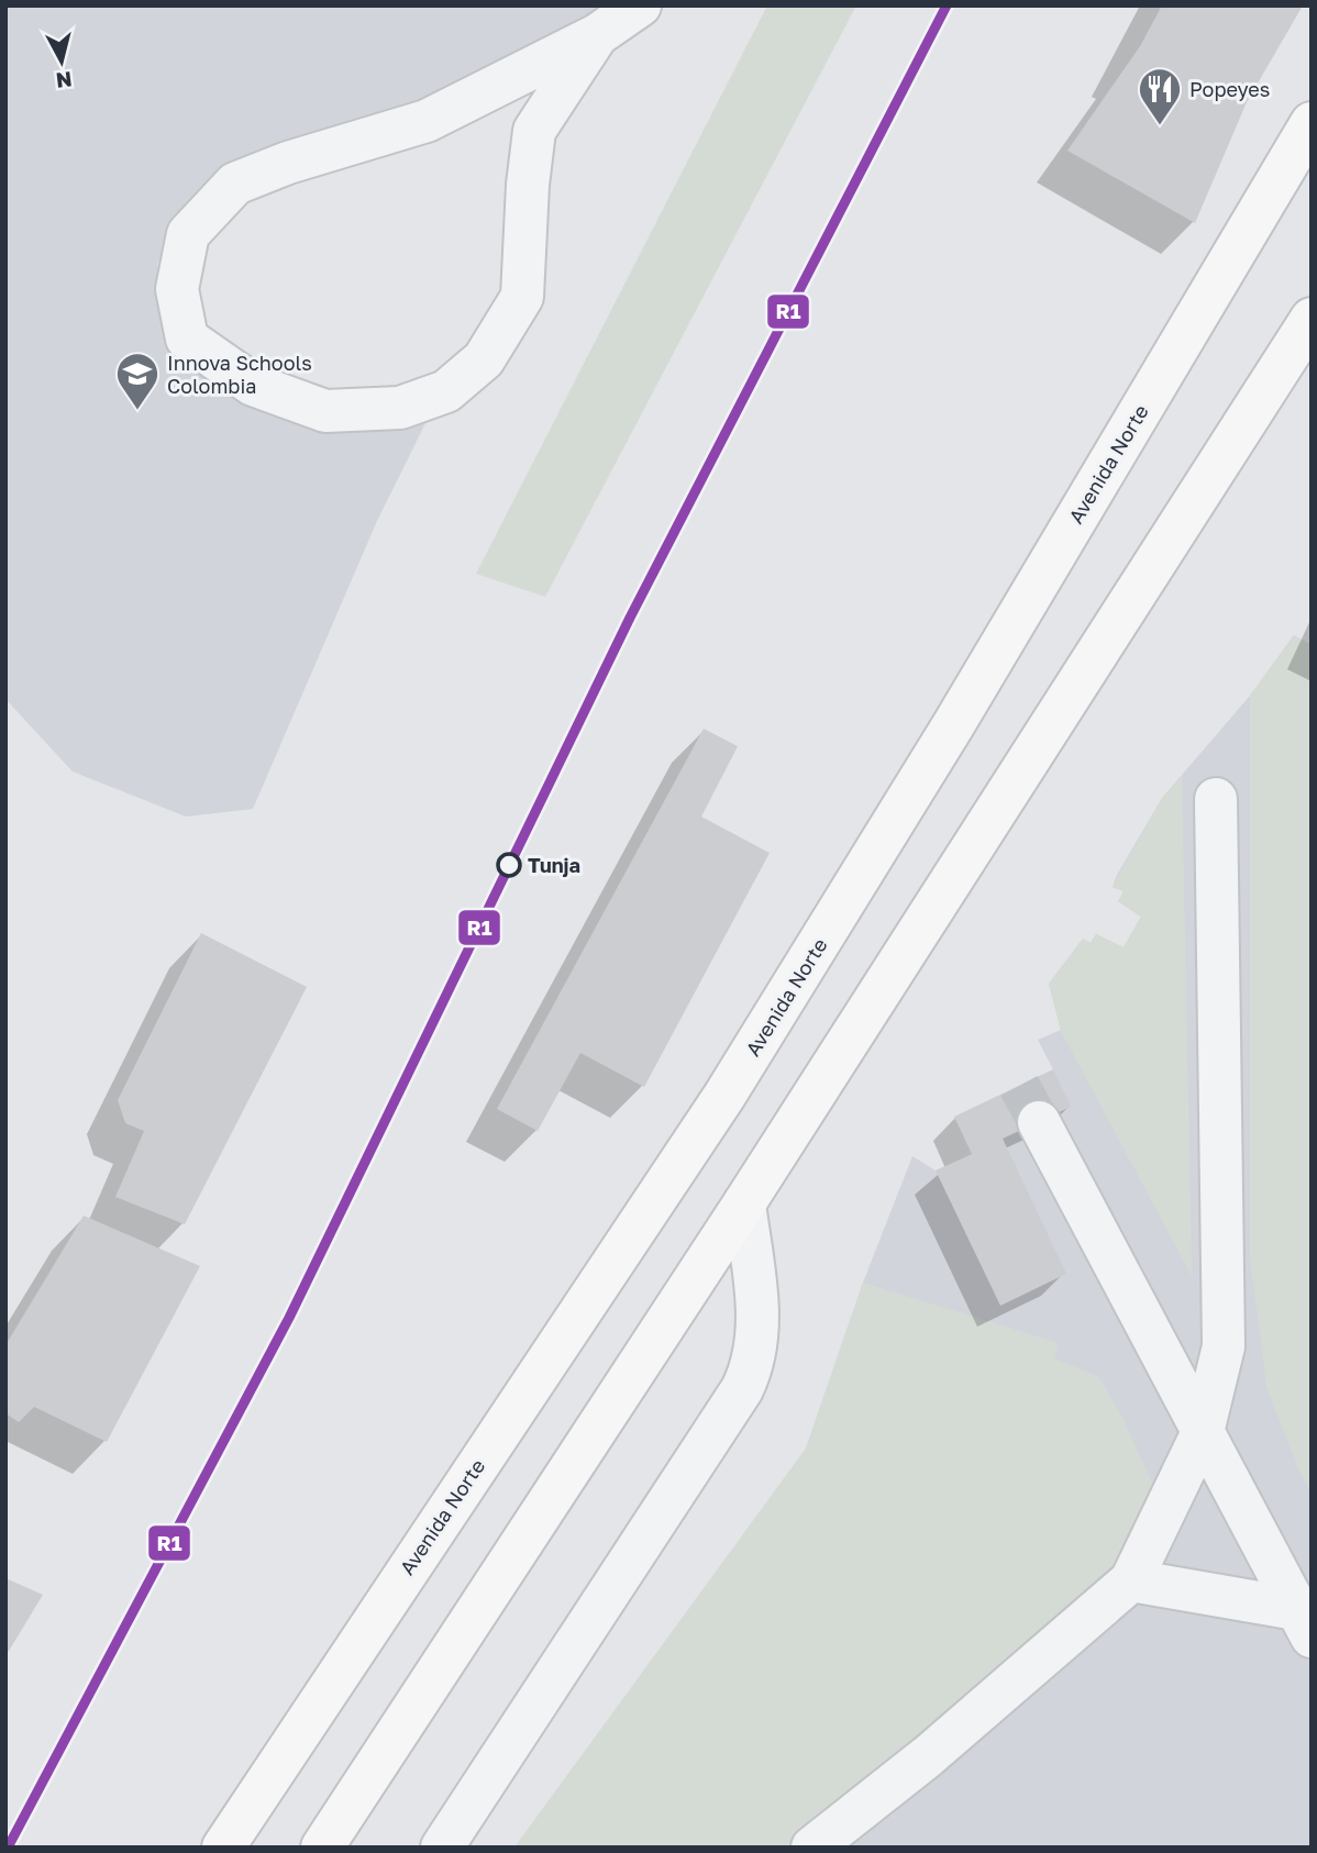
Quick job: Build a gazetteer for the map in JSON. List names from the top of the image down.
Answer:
{
  "streets": {
    "main road": ["Avenida Norte"]
  },
  "places": {
    "restaurant": ["Popeyes"],
    "school or university": ["Innova Schools Colombia"],
    "other": ["Tunja"]
  },
  "lines": ["transit line R1"],
  "north": "bottom"
}
